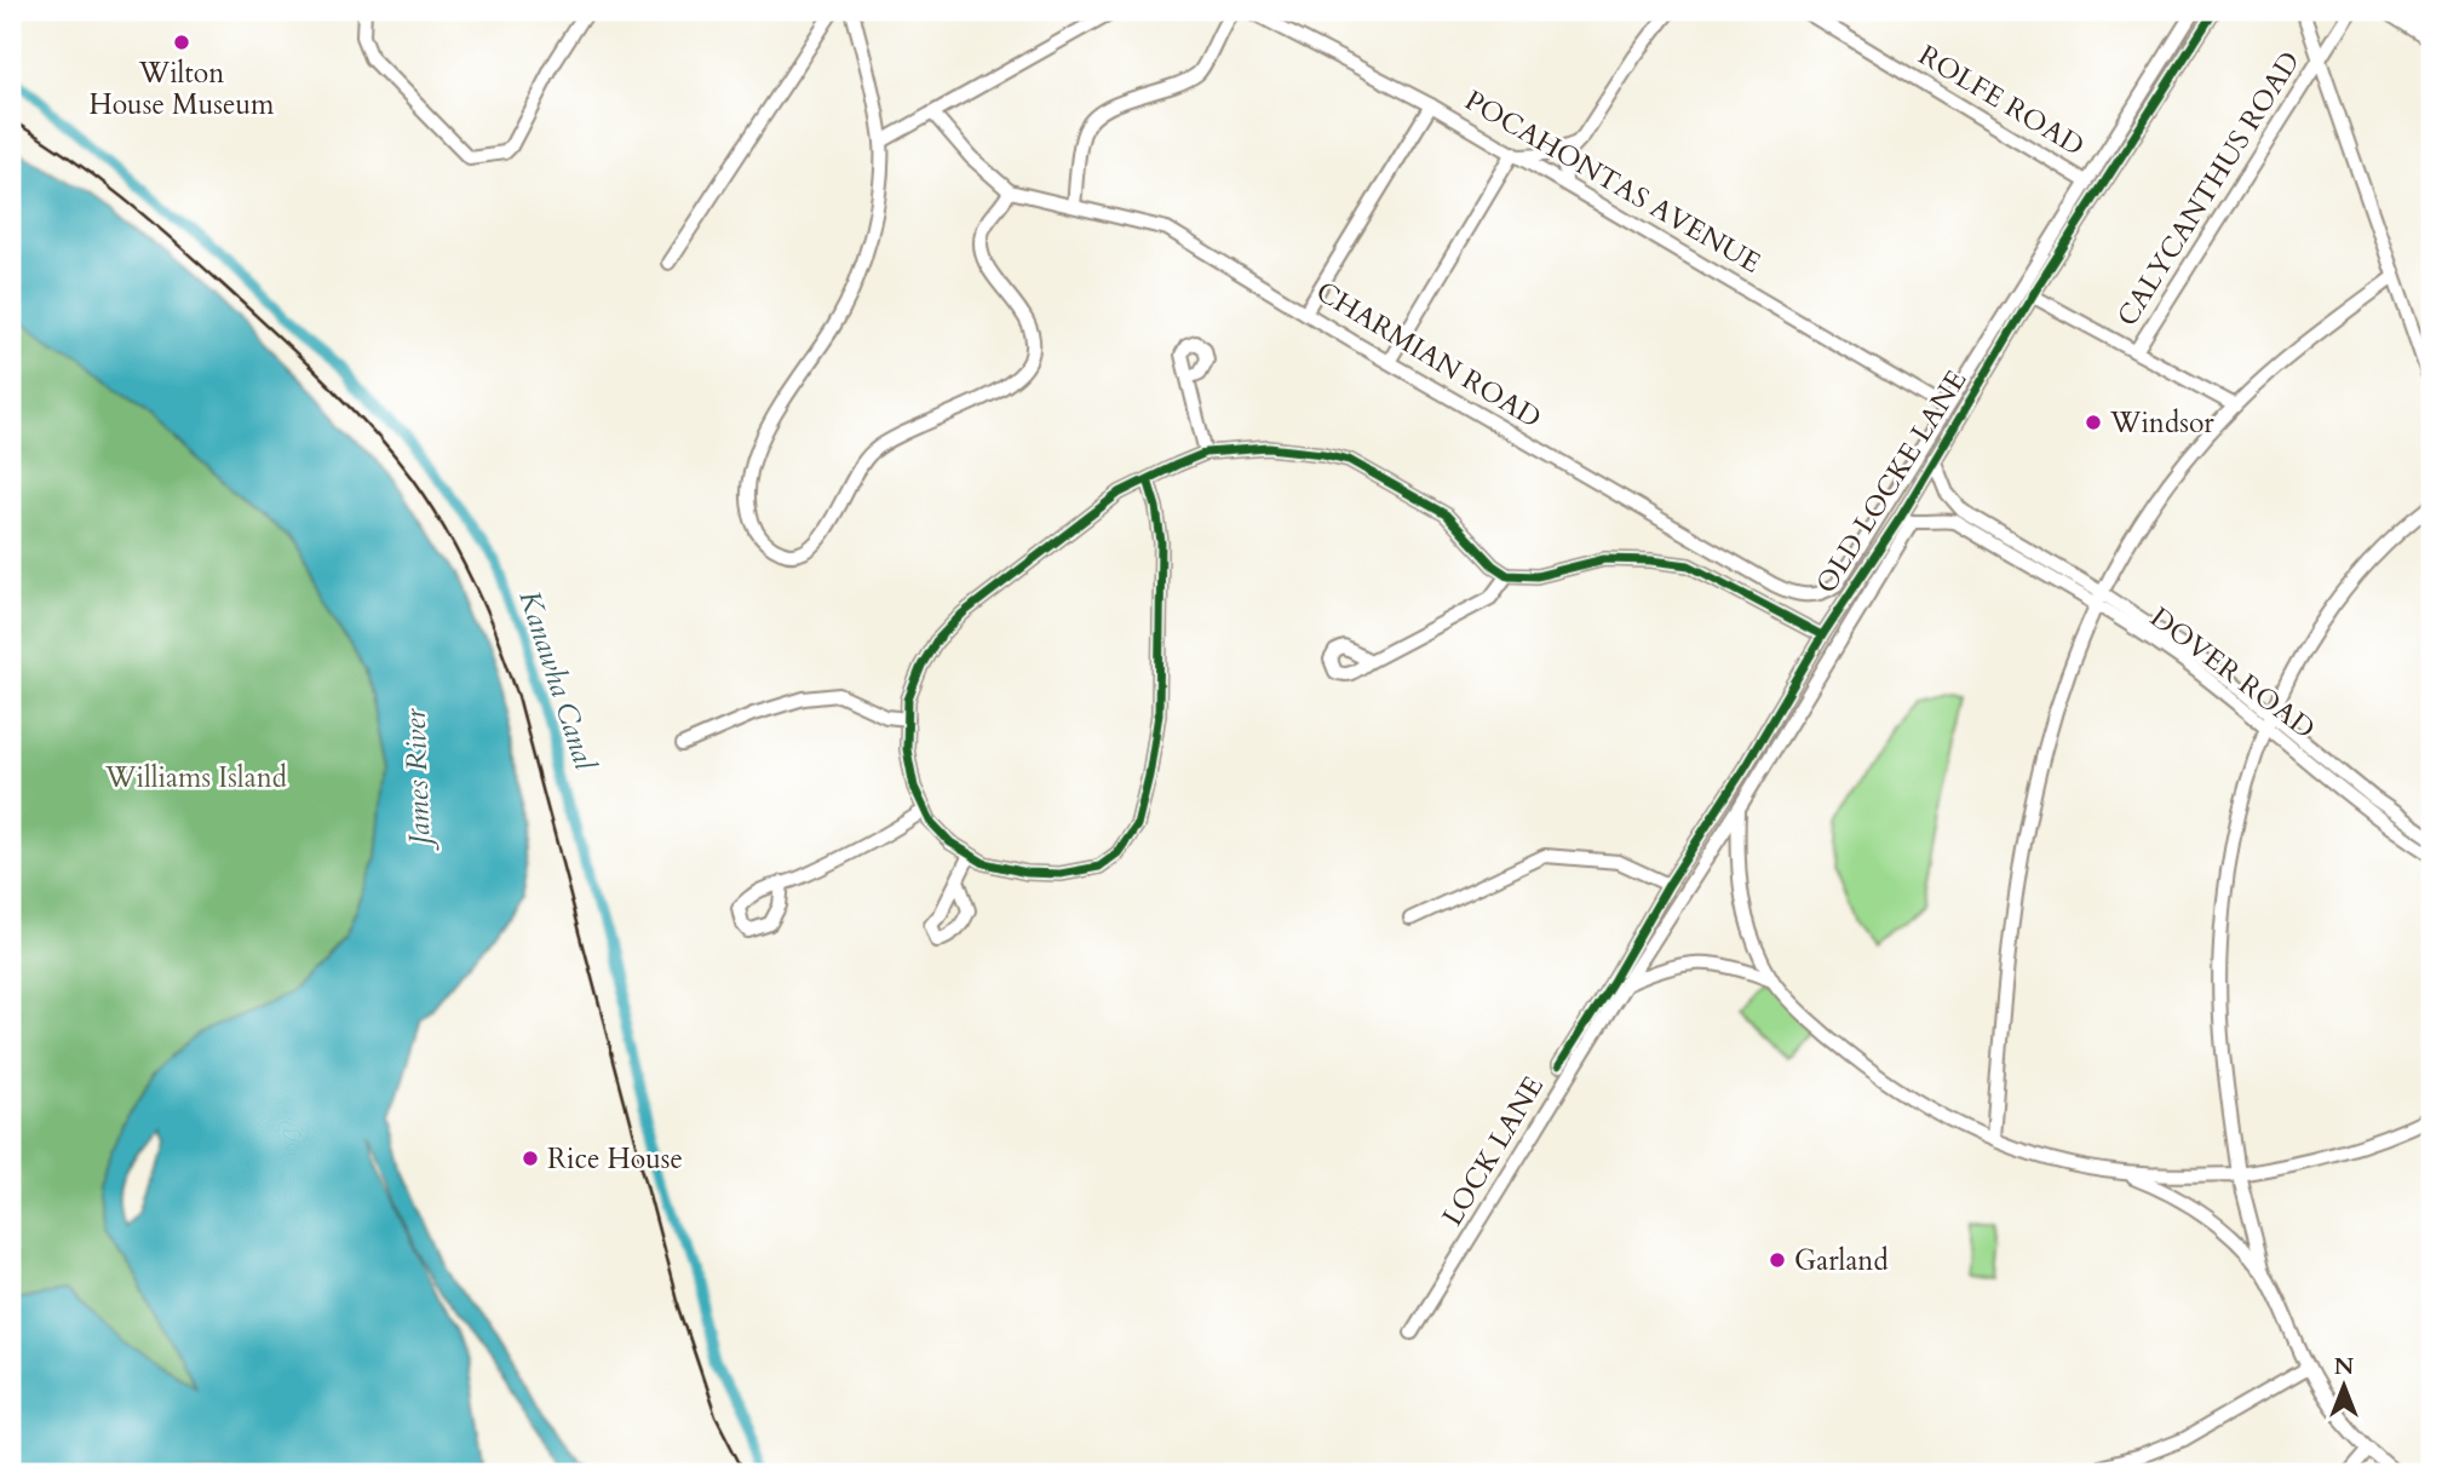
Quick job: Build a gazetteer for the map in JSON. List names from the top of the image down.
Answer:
{
  "streets": {
    "street": [
      "ROLFE ROAD",
      "POCAHONTAS AVENUE",
      "CALYCANTHUS ROAD",
      "CHARMIAN ROAD",
      "OLD LOCKE LANE",
      "DOVER ROAD",
      "LOCK LANE"
    ]
  },
  "crossings": [
    ["POCAHONTAS AVENUE", "CHARMIAN ROAD"],
    ["OLD LOCKE LANE", "DOVER ROAD"],
    ["OLD LOCKE LANE", "LOCK LANE"],
    ["DOVER ROAD", "LOCK LANE"]
  ],
  "water": ["Kanawha Canal", "James River"],
  "parks": ["Williams Island"],
  "places": [
    "Wilton House Museum",
    "Windsor",
    "Rice House",
    "Garland"
  ],
  "north": "top"
}
